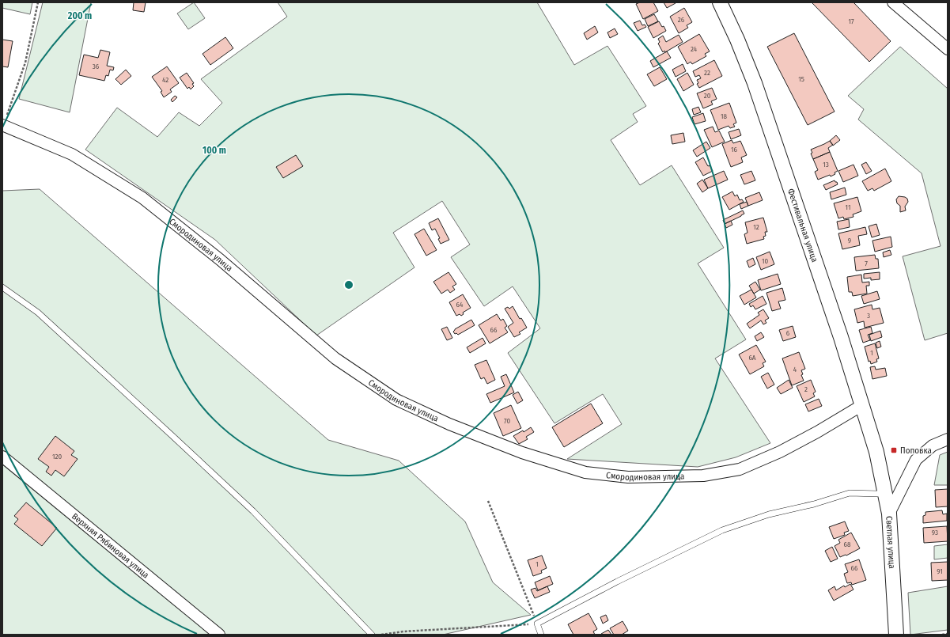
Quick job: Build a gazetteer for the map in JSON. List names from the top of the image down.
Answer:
{
  "streets": {
    "street": [
      "Фестивальная улица",
      "Смородиновая улица",
      "Светлая улица",
      "Верхняя Рябиновая улица"
    ]
  },
  "crossings": [
    ["Фестивальная улица", "Смородиновая улица"],
    ["Фестивальная улица", "Светлая улица"]
  ],
  "places": {
    "transit": ["Поповка"]
  },
  "house_numbers": [
    "26",
    "17",
    "24",
    "36",
    "22",
    "15",
    "42",
    "20",
    "18",
    "16",
    "13",
    "11",
    "12",
    "9",
    "10",
    "7",
    "64",
    "3",
    "66",
    "6",
    "1",
    "6А",
    "4",
    "2",
    "70",
    "120",
    "93",
    "68",
    "1",
    "66",
    "91"
  ],
  "rings": ["200 m", "100 m"]
}
